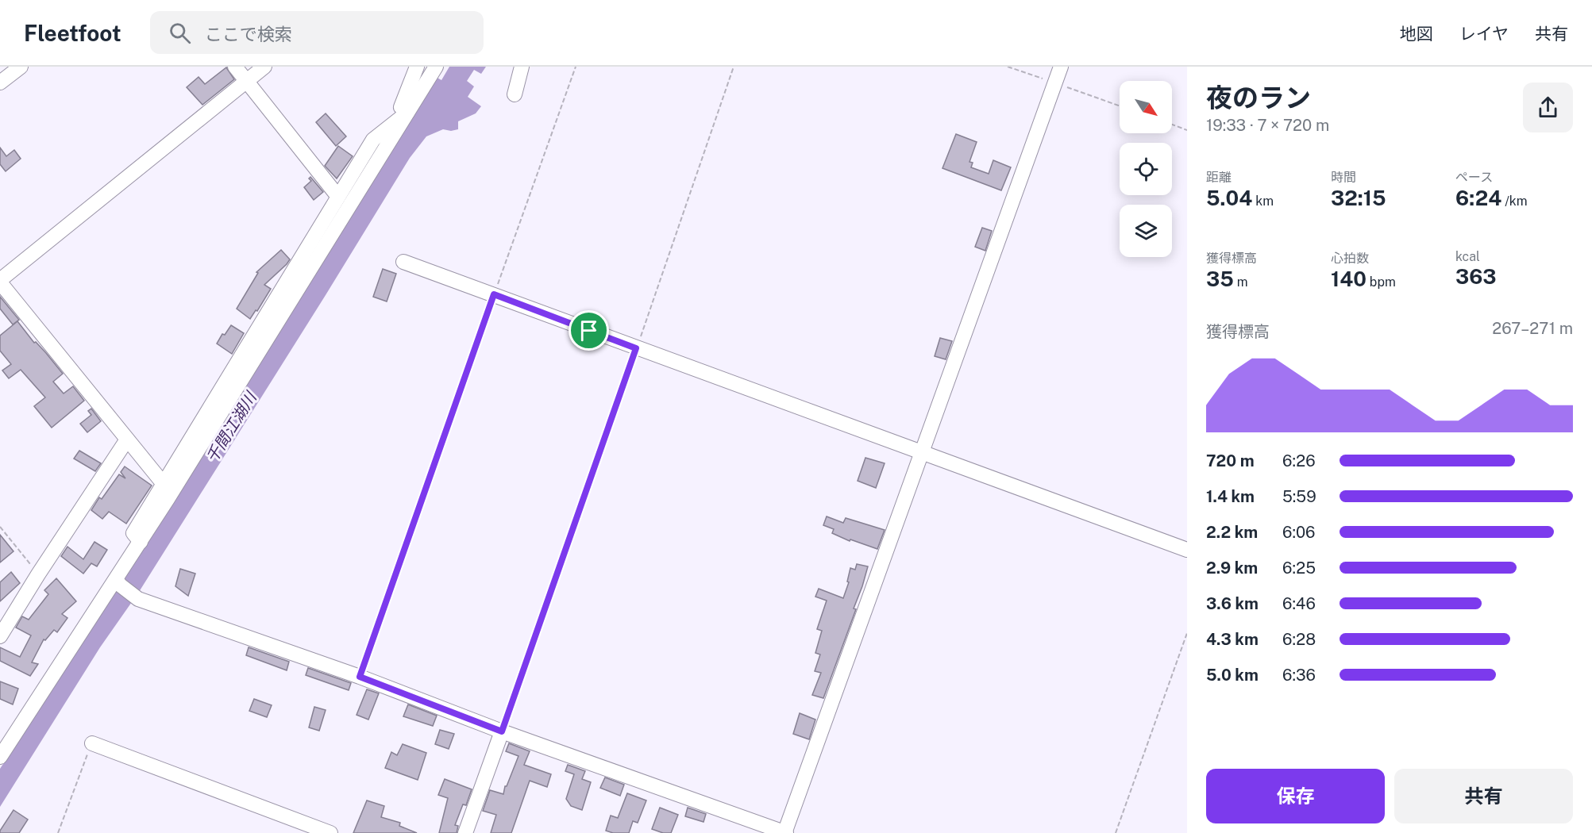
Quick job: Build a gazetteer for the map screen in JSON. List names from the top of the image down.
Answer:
{
  "water": ["千間江湖川"],
  "north": "bottom right",
  "page": {
    "header": "Fleetfoot",
    "search": "ここで検索",
    "nav": ["地図", "レイヤ", "共有"],
    "heading": ["夜のラン", "19:33 · 7 × 720 m"],
    "stats": [
      ["距離", "5.04 km"],
      ["時間", "32:15"],
      ["ペース", "6:24 /km"],
      ["獲得標高", "35 m"],
      ["心拍数", "140 bpm"],
      ["kcal", "363"]
    ],
    "chart": ["獲得標高", "267–271 m"],
    "list": [
      {
        "name": "720 m",
        "note": "6:26"
      },
      {
        "name": "1.4 km",
        "note": "5:59"
      },
      {
        "name": "2.2 km",
        "note": "6:06"
      },
      {
        "name": "2.9 km",
        "note": "6:25"
      },
      {
        "name": "3.6 km",
        "note": "6:46"
      },
      {
        "name": "4.3 km",
        "note": "6:28"
      },
      {
        "name": "5.0 km",
        "note": "6:36"
      }
    ],
    "buttons": ["保存", "共有"]
  }
}
